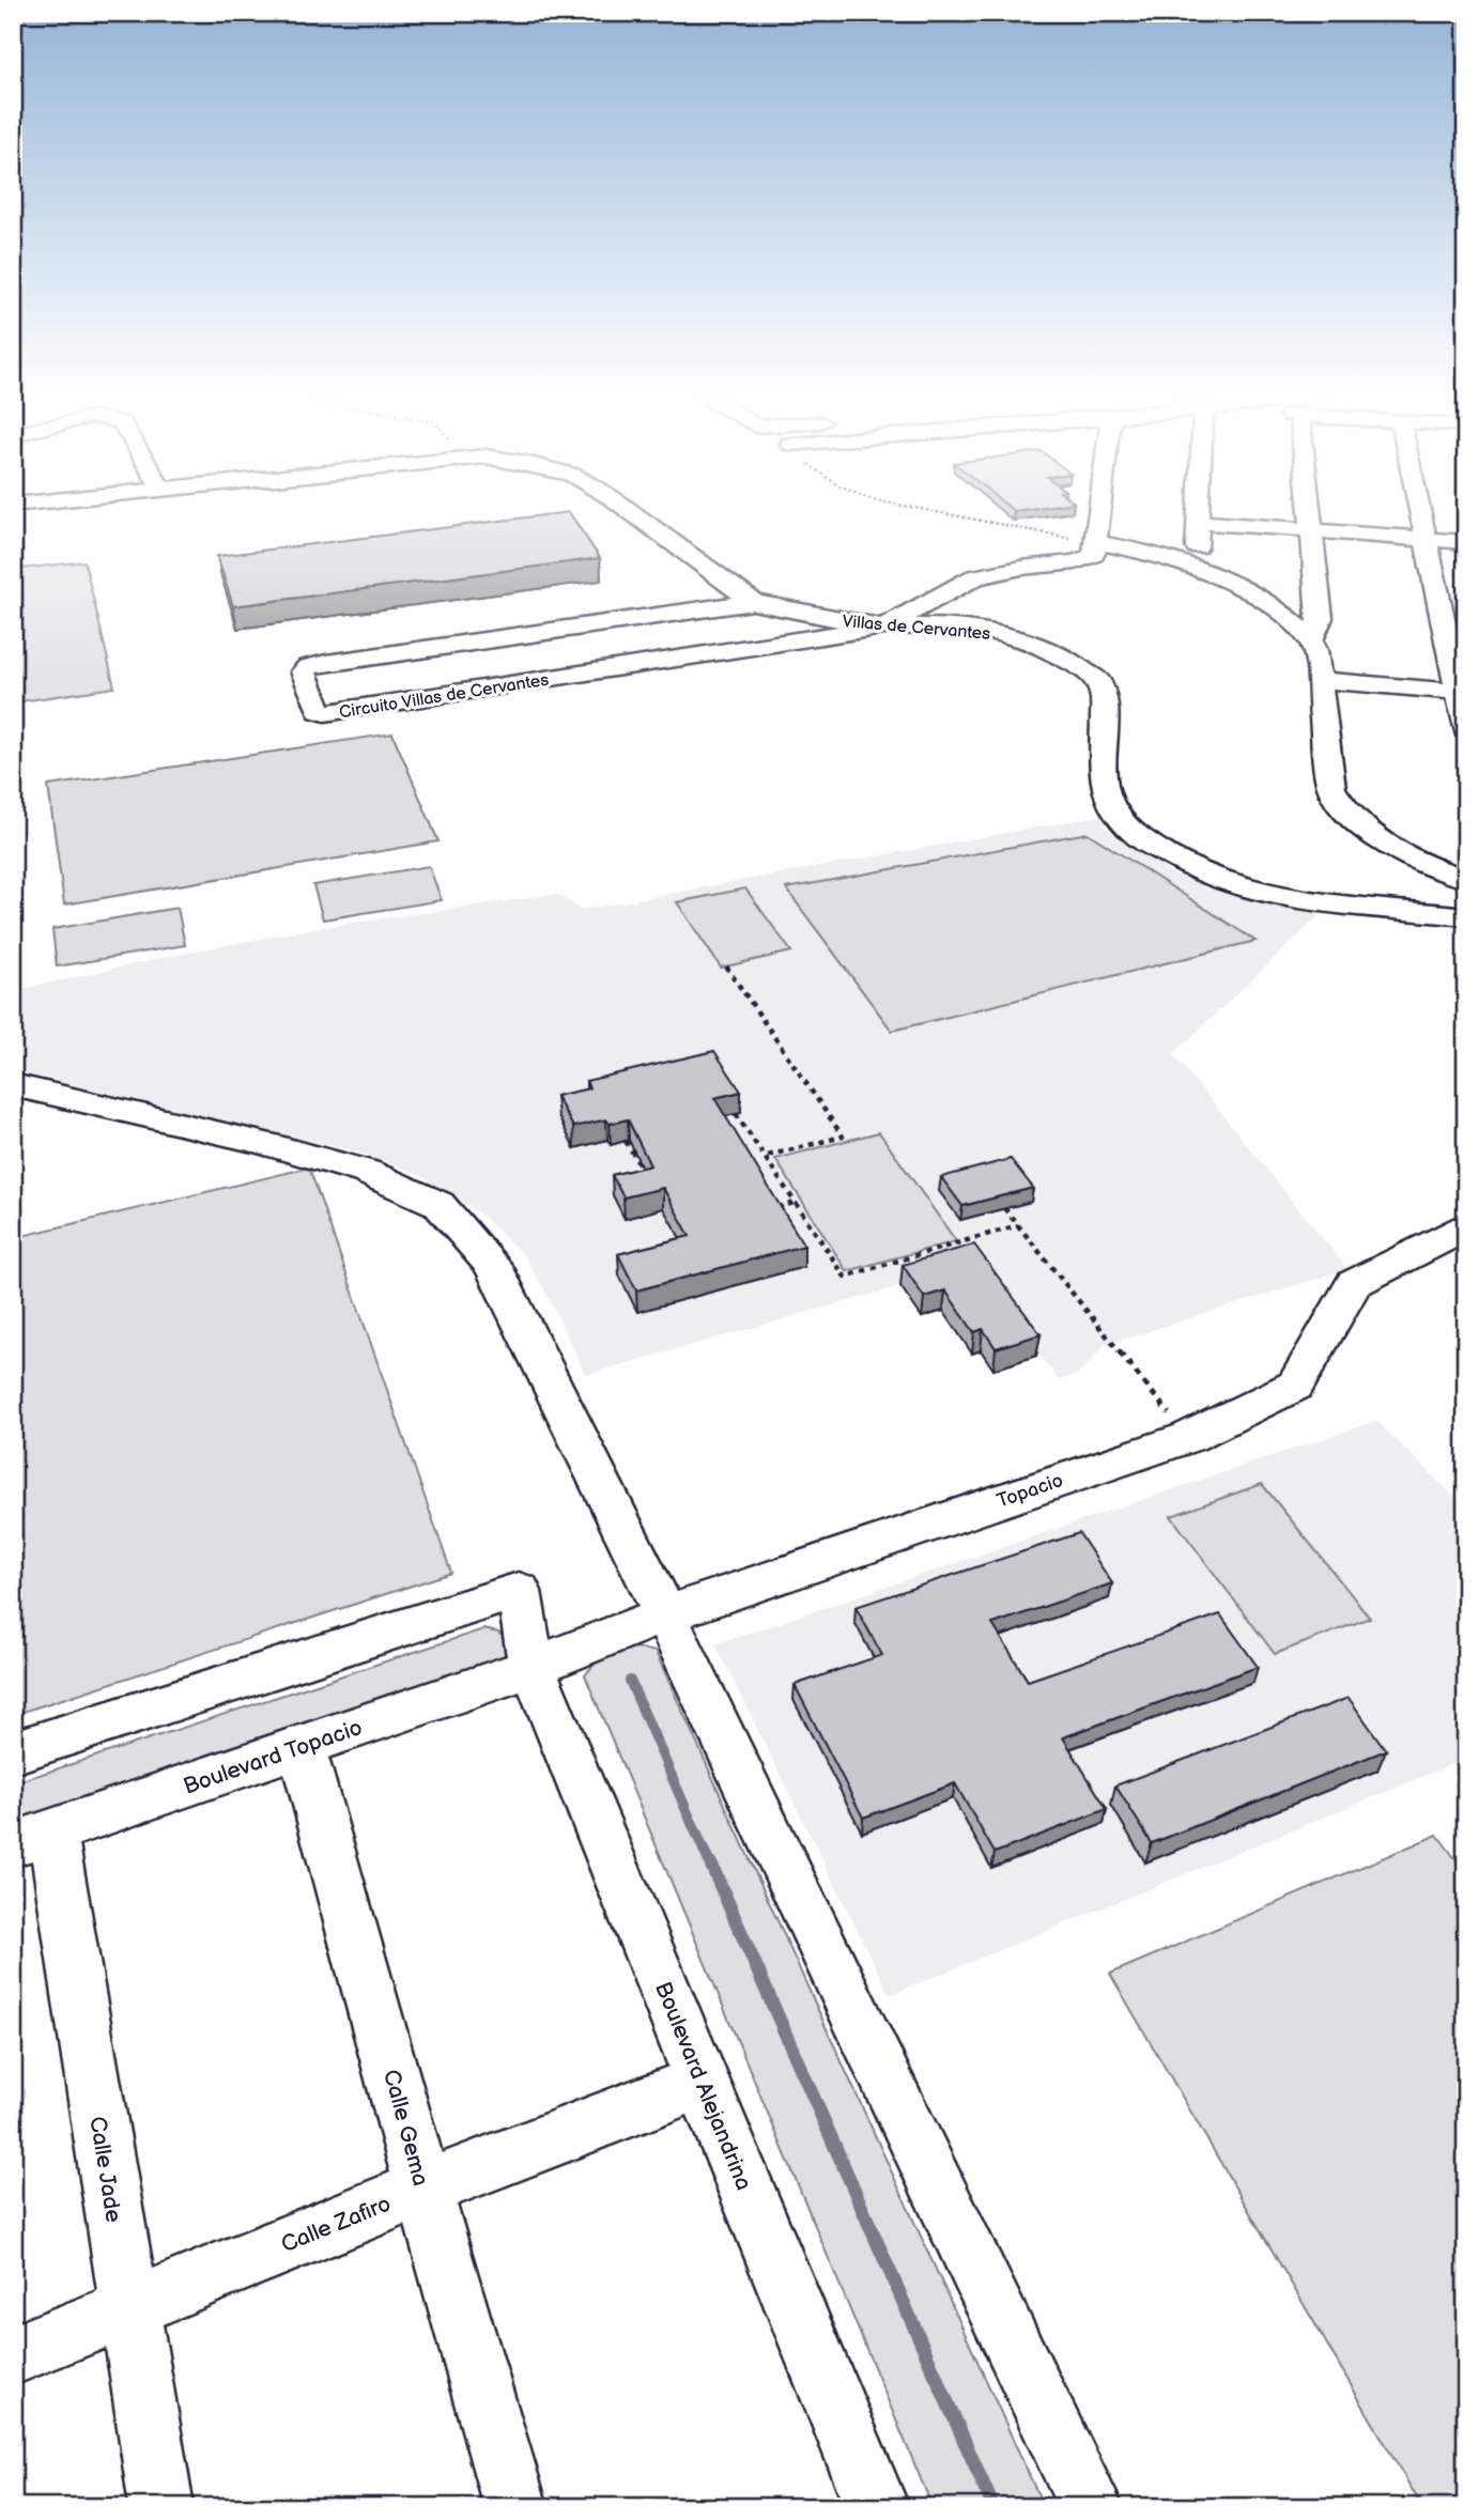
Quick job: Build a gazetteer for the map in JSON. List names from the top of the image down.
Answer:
{
  "streets": {
    "street": [
      "Villas de Cervantes",
      "Circuito Villas de Cervantes",
      "Topacio",
      "Boulevard Topacio",
      "Boulevard Alejandrina",
      "Calle Gema",
      "Calle Jade",
      "Calle Zafiro"
    ]
  },
  "crossings": [
    ["Villas de Cervantes", "Circuito Villas de Cervantes"],
    ["Topacio", "Boulevard Topacio"],
    ["Topacio", "Boulevard Alejandrina"],
    ["Boulevard Topacio", "Boulevard Alejandrina"],
    ["Boulevard Topacio", "Calle Gema"],
    ["Boulevard Topacio", "Calle Jade"],
    ["Boulevard Alejandrina", "Calle Zafiro"],
    ["Calle Gema", "Calle Zafiro"],
    ["Calle Jade", "Calle Zafiro"]
  ]
}
